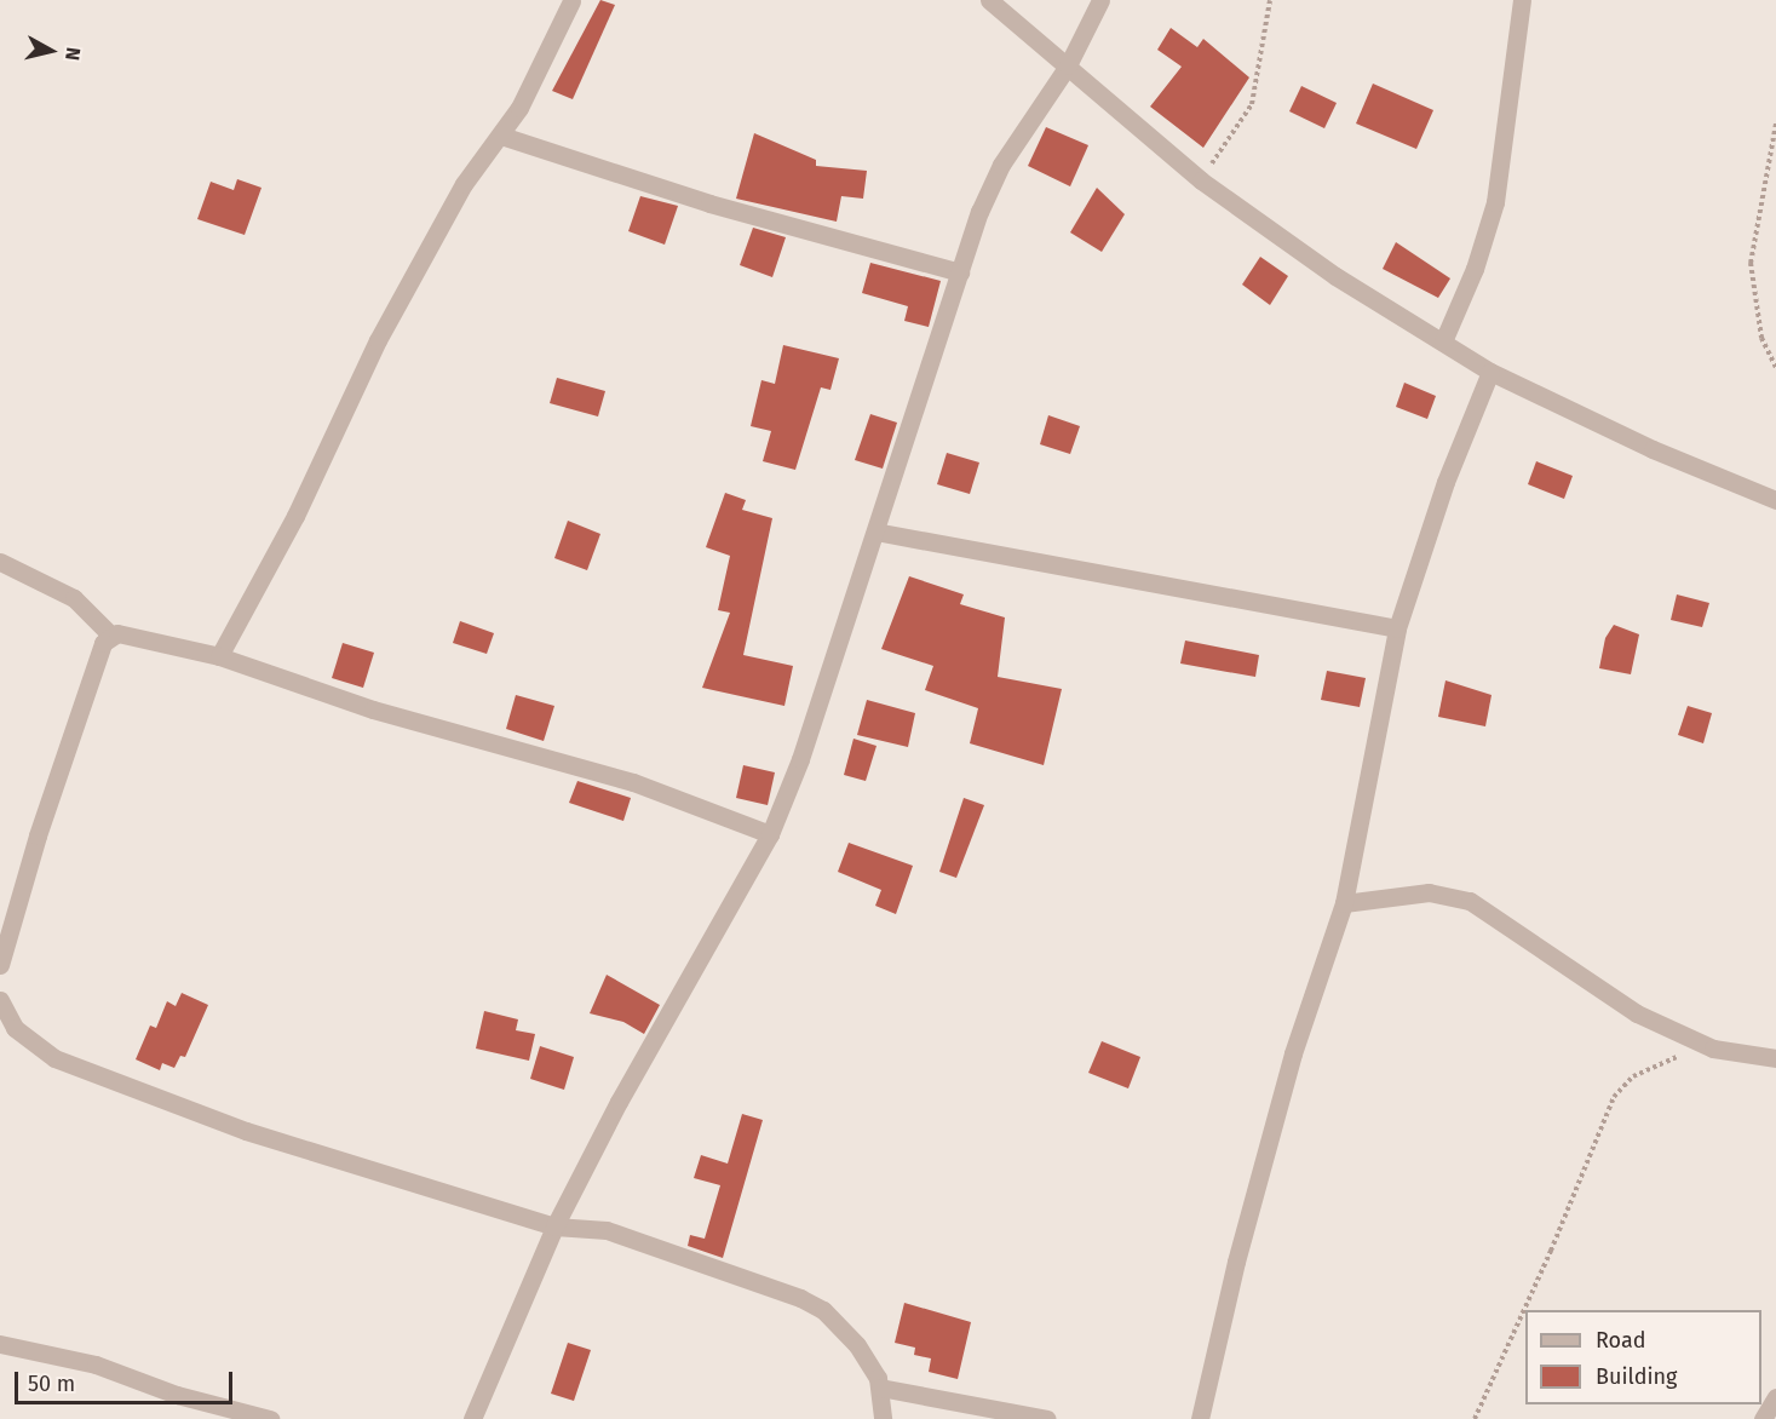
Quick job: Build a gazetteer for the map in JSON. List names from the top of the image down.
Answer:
{
  "legend": ["Road", "Building"],
  "scale_bar": "50 m",
  "north": "right"
}
